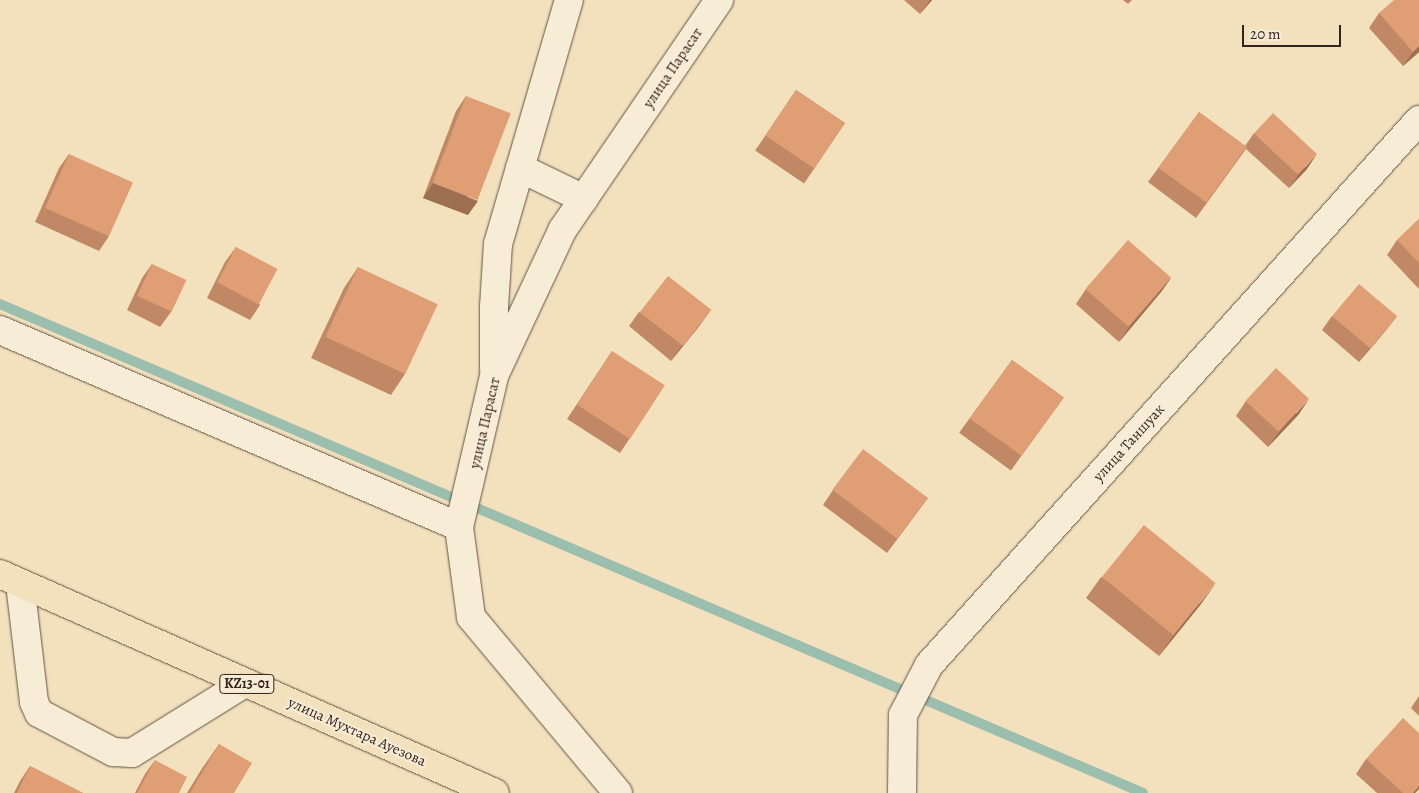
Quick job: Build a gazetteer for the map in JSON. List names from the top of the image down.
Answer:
{
  "streets": {
    "main road": ["KZ13-01", "улица Мухтара Ауезова"],
    "street": ["улица Парасат", "улица Таншуак"]
  },
  "scale_bar": "20 m"
}
